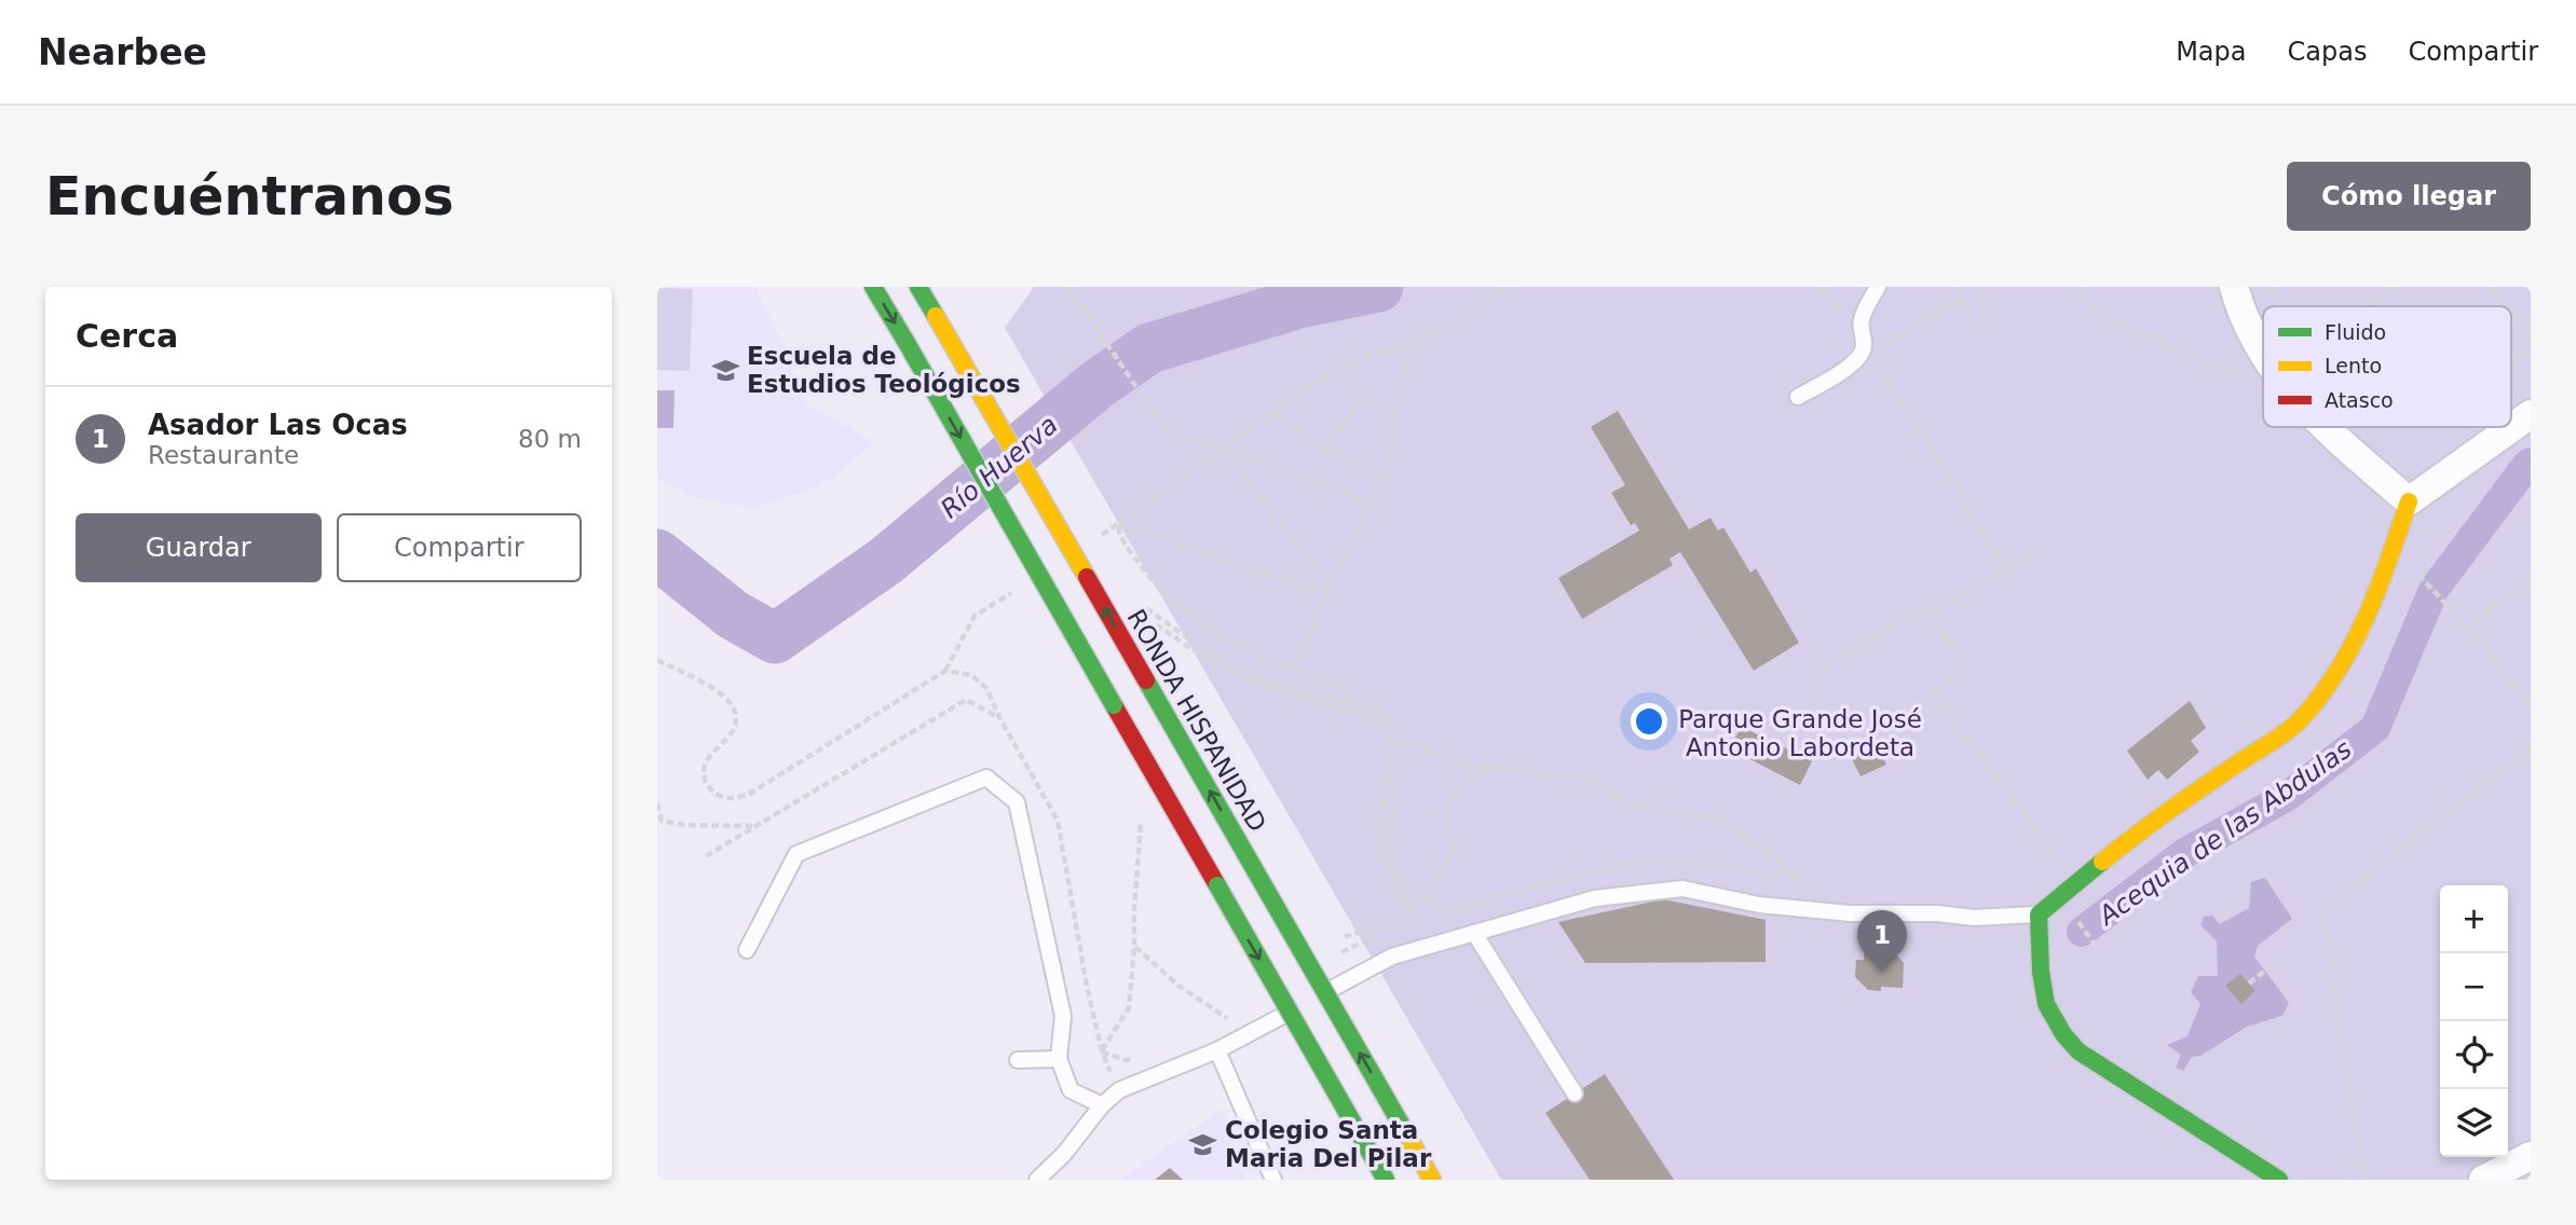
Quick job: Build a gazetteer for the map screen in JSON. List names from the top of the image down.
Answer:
{
  "streets": {
    "main road": ["RONDA HISPANIDAD"]
  },
  "water": ["Río Huerva", "Acequia de las Abdulas"],
  "parks": ["Parque Grande José Antonio Labordeta"],
  "places": {
    "school or university": ["Escuela de Estudios Teológicos", "Colegio Santa Maria Del Pilar"]
  },
  "legend": ["Fluido", "Lento", "Atasco"],
  "page": {
    "header": "Nearbee",
    "nav": ["Mapa", "Capas", "Compartir"],
    "buttons": [
      "Cómo llegar",
      ["Guardar", "Compartir"]
    ],
    "title": "Encuéntranos",
    "heading": "Cerca",
    "list": [
      {
        "mark": "1",
        "name": "Asador Las Ocas",
        "note": "Restaurante",
        "value": "80 m"
      }
    ],
    "map_buttons": ["+", "−"],
    "pins": "1"
  }
}
